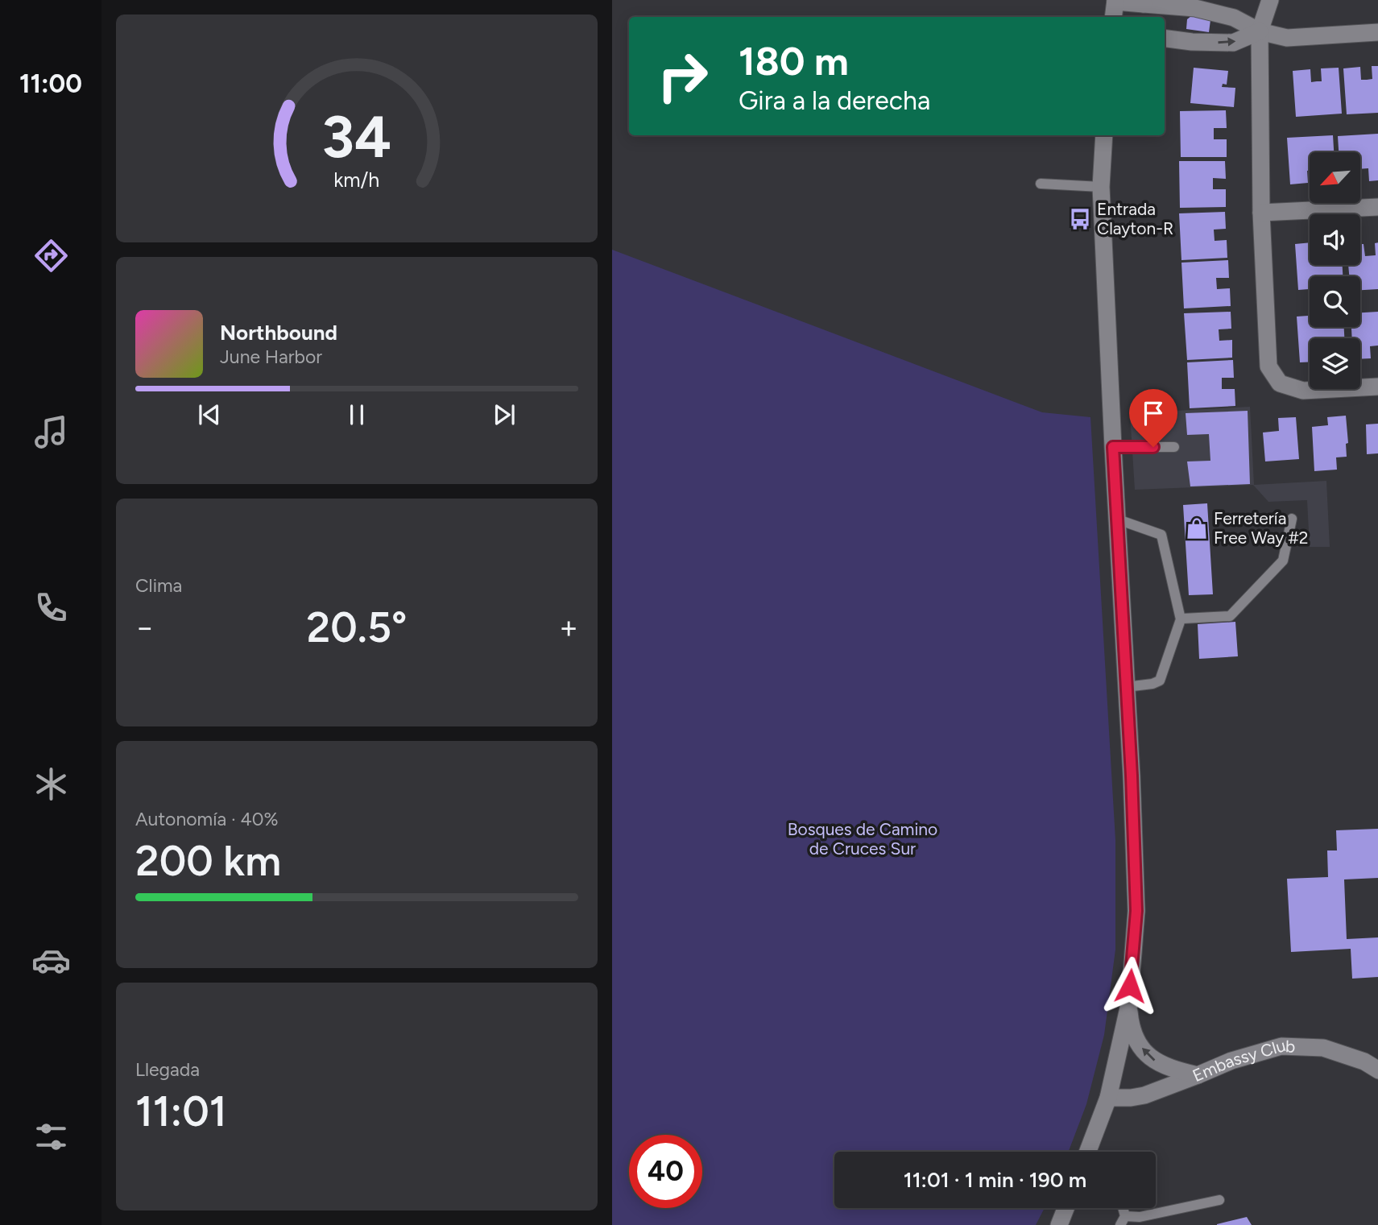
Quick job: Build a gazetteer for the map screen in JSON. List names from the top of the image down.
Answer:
{
  "streets": {
    "street": ["Embassy Club"]
  },
  "parks": ["Bosques de Camino de Cruces Sur"],
  "places": {
    "bus stop": ["Entrada Clayton-R"],
    "shop": ["Ferretería Free Way #2"]
  },
  "north": "bottom left",
  "page": {
    "tabs": "11:00",
    "turn": ["180 m", "Gira a la derecha"],
    "song": ["Northbound", "June Harbor"],
    "tile": [
      "Clima",
      ["Autonomía · 40%", "200 km"],
      ["Llegada", "11:01"]
    ],
    "heat": ["−", "20.5°", "+"],
    "limit": "40",
    "trip": "11:01 · 1 min · 190 m",
    "gauge": ["34", "km/h"]
  }
}
